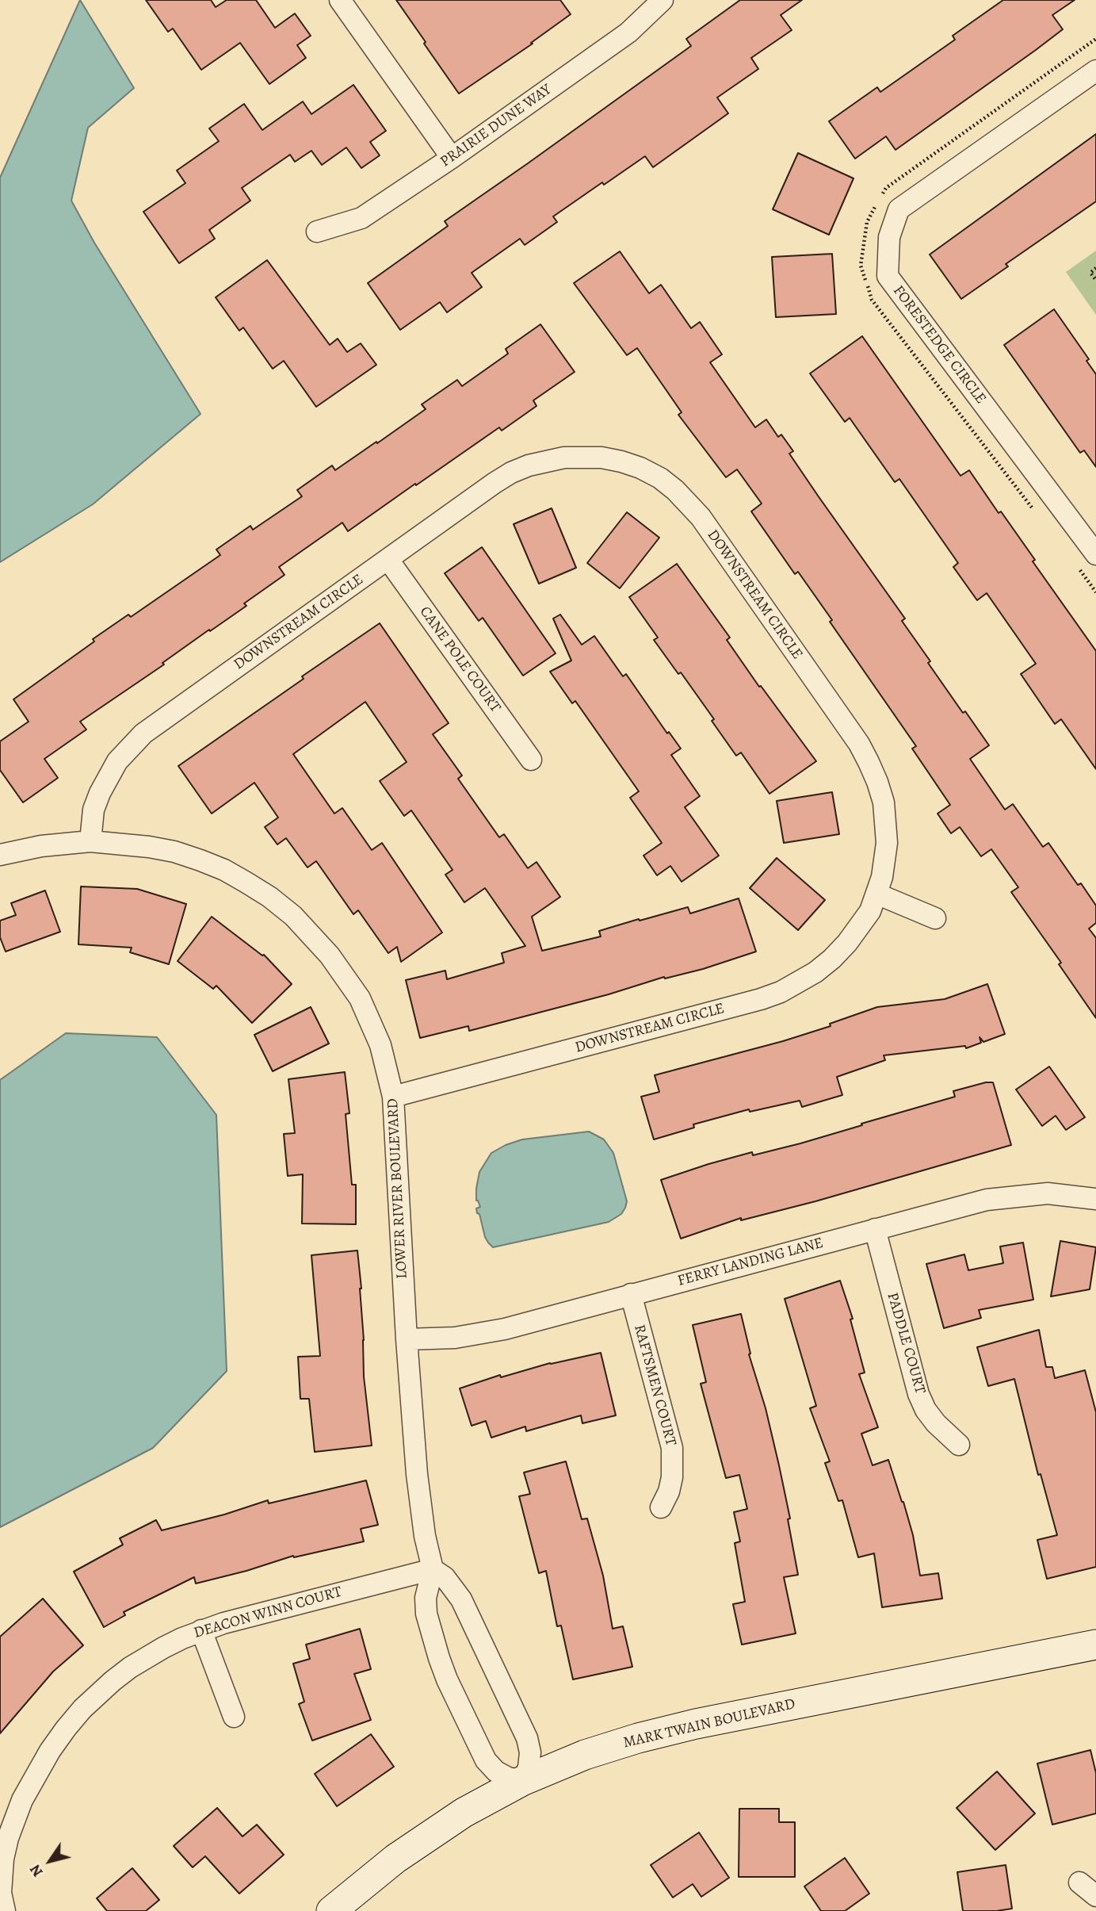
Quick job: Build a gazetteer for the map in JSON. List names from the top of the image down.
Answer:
{
  "streets": {
    "street": [
      "PRAIRIE DUNE WAY",
      "FORESTEDGE CIRCLE",
      "DOWNSTREAM CIRCLE",
      "CANE POLE COURT",
      "LOWER RIVER BOULEVARD",
      "FERRY LANDING LANE",
      "PADDLE COURT",
      "RAFTSMEN COURT",
      "DEACON WINN COURT",
      "MARK TWAIN BOULEVARD"
    ]
  },
  "crossings": [
    ["DOWNSTREAM CIRCLE", "CANE POLE COURT"],
    ["DOWNSTREAM CIRCLE", "LOWER RIVER BOULEVARD"],
    ["LOWER RIVER BOULEVARD", "FERRY LANDING LANE"],
    ["LOWER RIVER BOULEVARD", "DEACON WINN COURT"],
    ["LOWER RIVER BOULEVARD", "MARK TWAIN BOULEVARD"],
    ["FERRY LANDING LANE", "PADDLE COURT"],
    ["FERRY LANDING LANE", "RAFTSMEN COURT"]
  ],
  "north": "bottom left"
}
